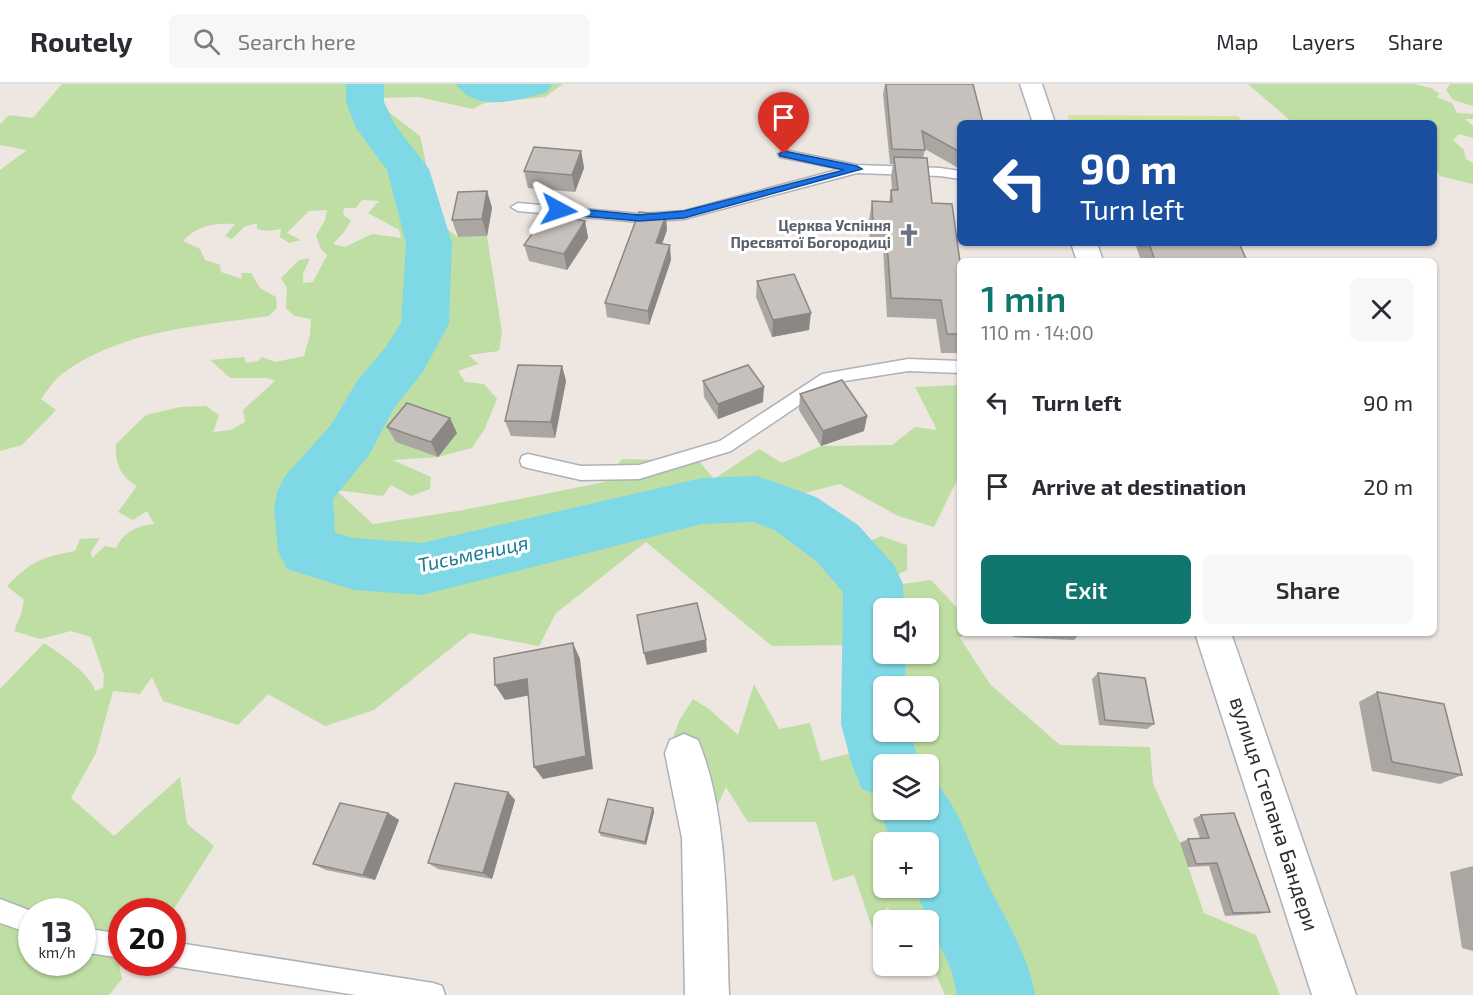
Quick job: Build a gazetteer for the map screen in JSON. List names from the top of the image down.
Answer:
{
  "streets": {
    "main road": ["вулиця Степана Бандери"]
  },
  "water": ["Тисьмениця"],
  "places": {
    "church": ["Церква Успіння Пресвятої Богородиці"]
  },
  "page": {
    "header": "Routely",
    "search": "Search here",
    "nav": ["Map", "Layers", "Share"],
    "turn": ["90 m", "Turn left"],
    "heading": ["1 min", "110 m · 14:00"],
    "list": [
      {
        "name": "Turn left",
        "value": "90 m"
      },
      {
        "name": "Arrive at destination",
        "value": "20 m"
      }
    ],
    "buttons": ["Exit", "Share"],
    "map_buttons": ["+", "−"],
    "speed": "13 km/h",
    "limit": "20"
  }
}
